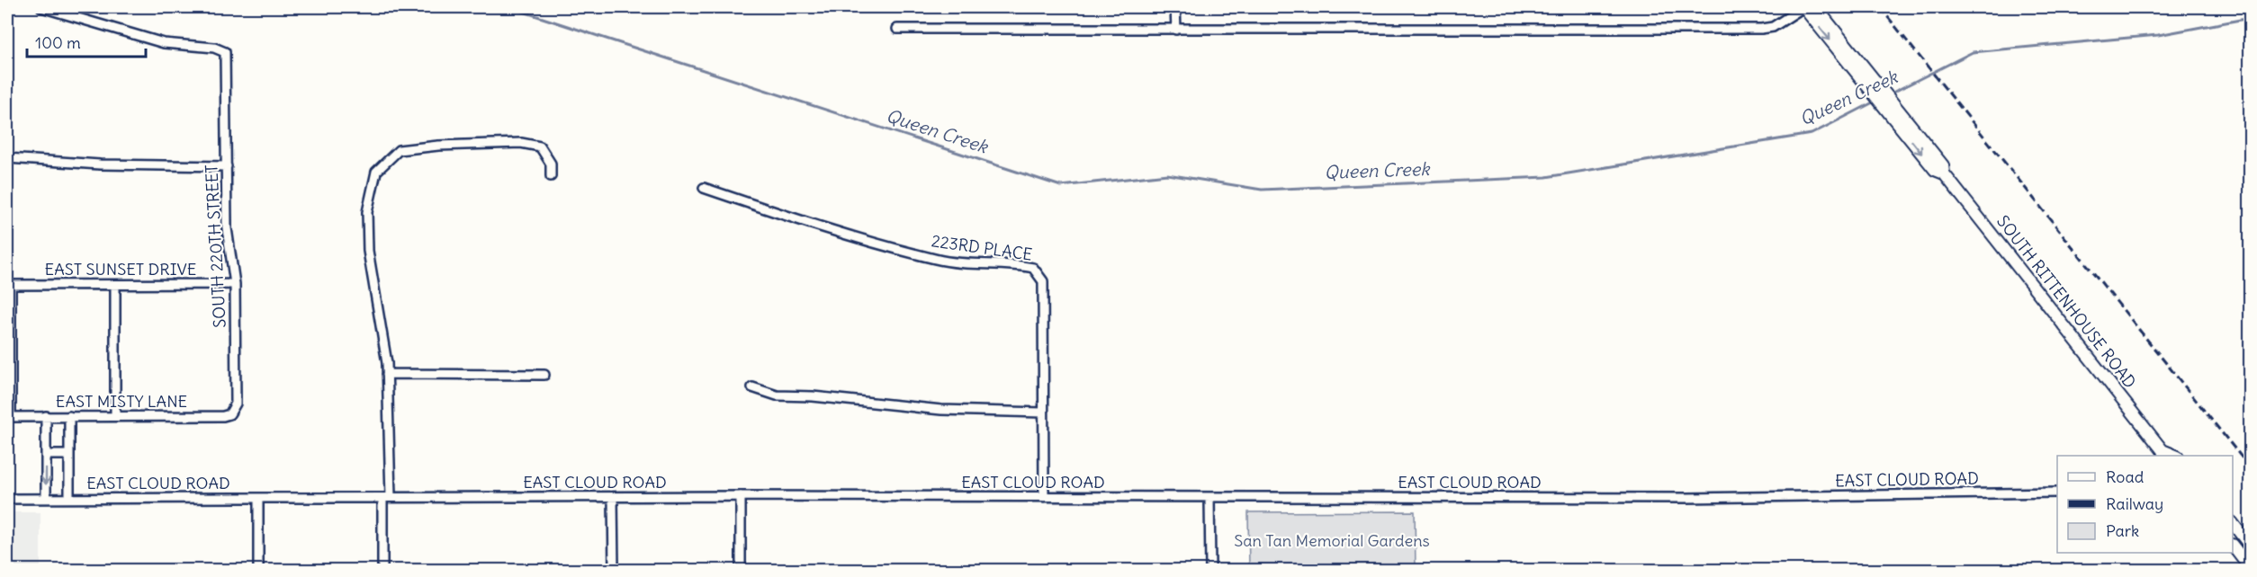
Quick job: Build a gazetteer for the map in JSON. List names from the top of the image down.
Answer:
{
  "streets": {
    "main road": ["SOUTH RITTENHOUSE ROAD"],
    "street": [
      "SOUTH 220TH STREET",
      "223RD PLACE",
      "EAST SUNSET DRIVE",
      "EAST MISTY LANE",
      "EAST CLOUD ROAD"
    ]
  },
  "crossings": [
    ["SOUTH 220TH STREET", "EAST SUNSET DRIVE"],
    ["SOUTH 220TH STREET", "EAST MISTY LANE"],
    ["223RD PLACE", "EAST CLOUD ROAD"]
  ],
  "water": ["Queen Creek"],
  "parks": ["San Tan Memorial Gardens"],
  "legend": ["Road", "Railway", "Park"],
  "scale_bar": "100 m"
}
